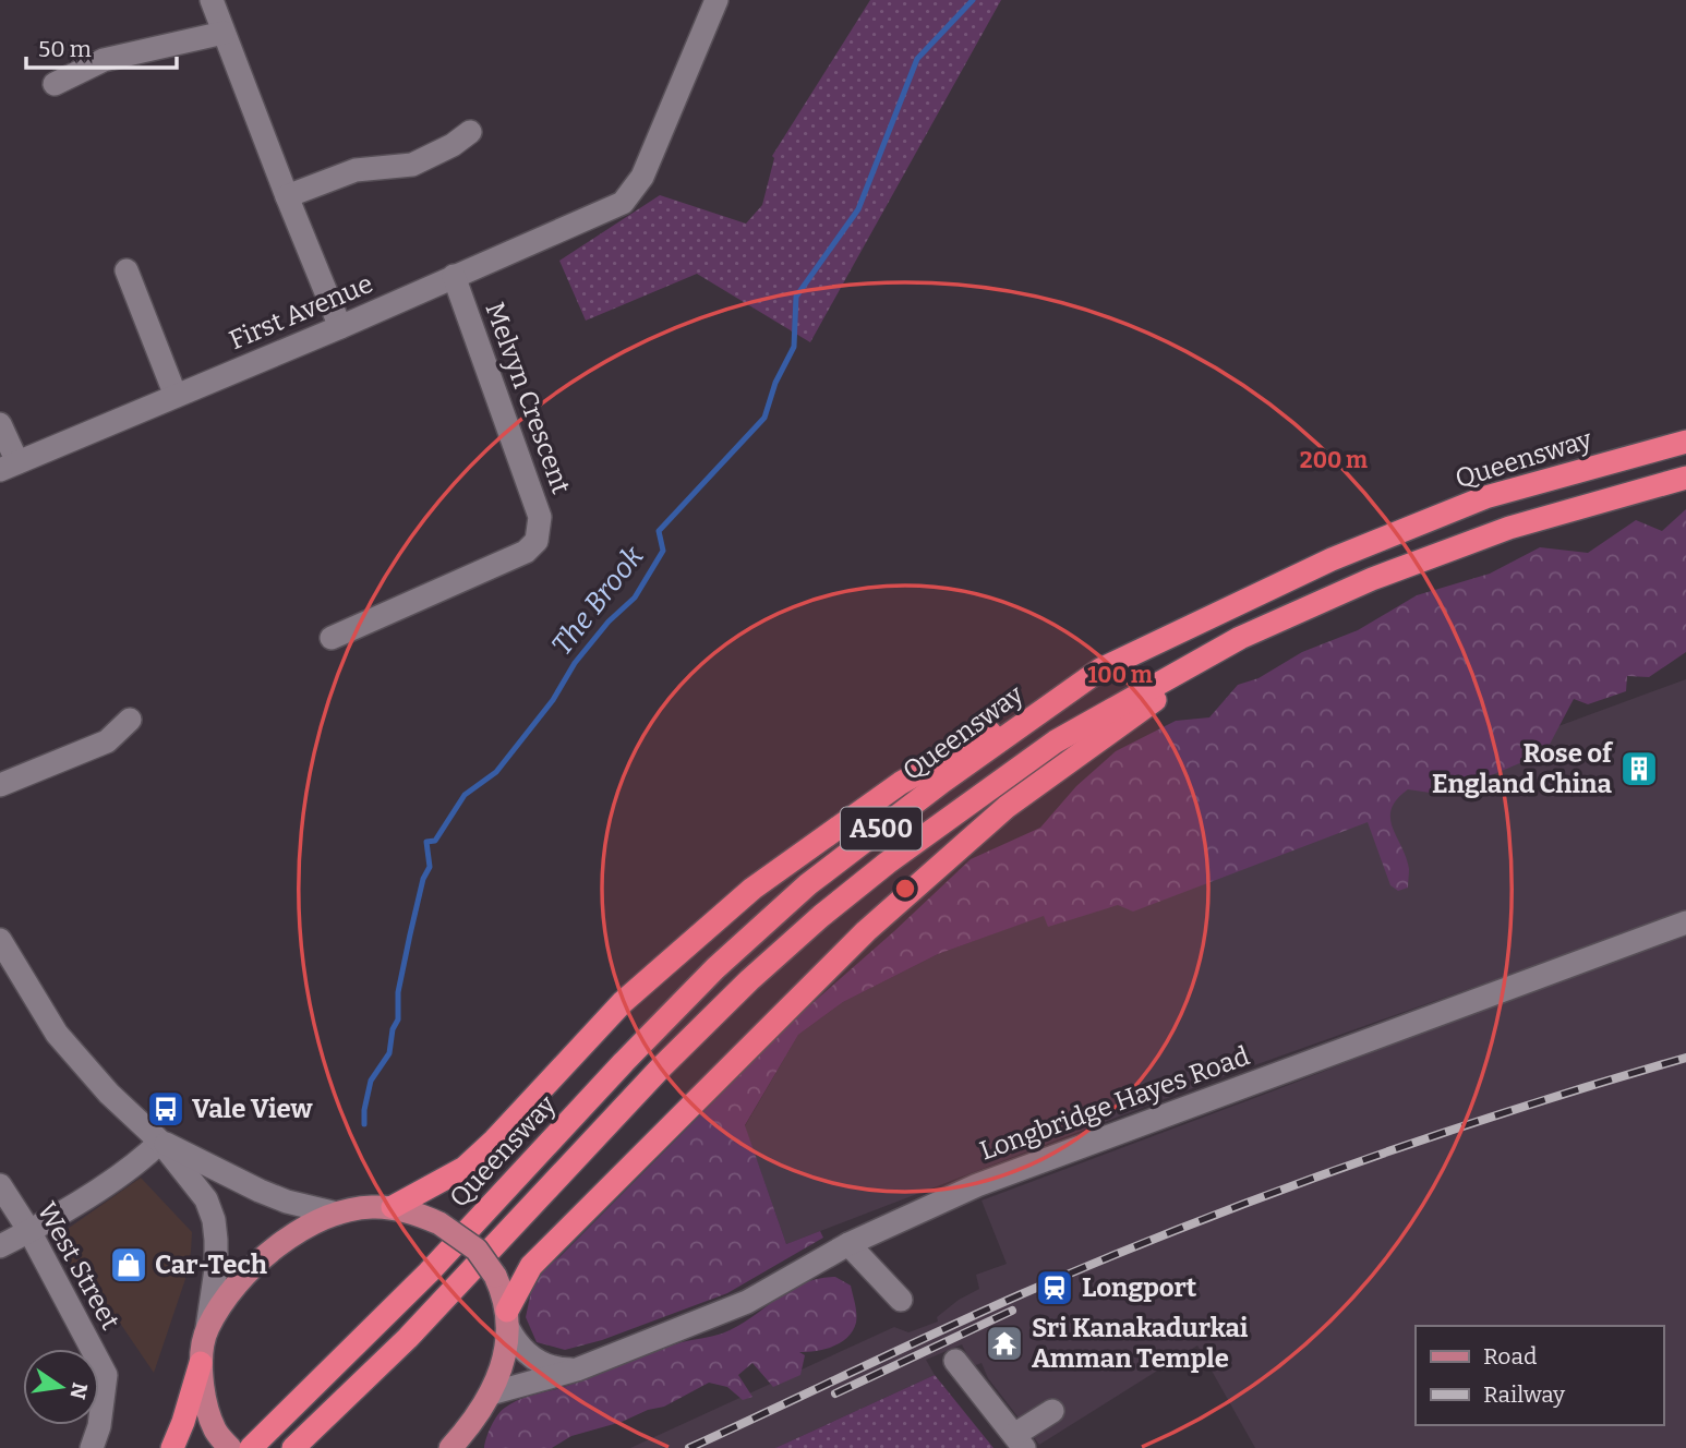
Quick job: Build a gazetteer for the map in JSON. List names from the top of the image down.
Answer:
{
  "streets": {
    "highway": ["Queensway", "A500"],
    "street": [
      "First Avenue",
      "Melvyn Crescent",
      "Longbridge Hayes Road",
      "West Street"
    ]
  },
  "crossings": [
    ["First Avenue", "Melvyn Crescent"]
  ],
  "water": ["The Brook"],
  "places": {
    "building": ["Rose of England China"],
    "bus stop": ["Vale View"],
    "shop": ["Car-Tech"],
    "station": ["Longport"],
    "temple": ["Sri Kanakadurkai Amman Temple"]
  },
  "legend": ["Road", "Railway"],
  "scale_bar": "50 m",
  "north": "right",
  "rings": ["200 m", "100 m"]
}
